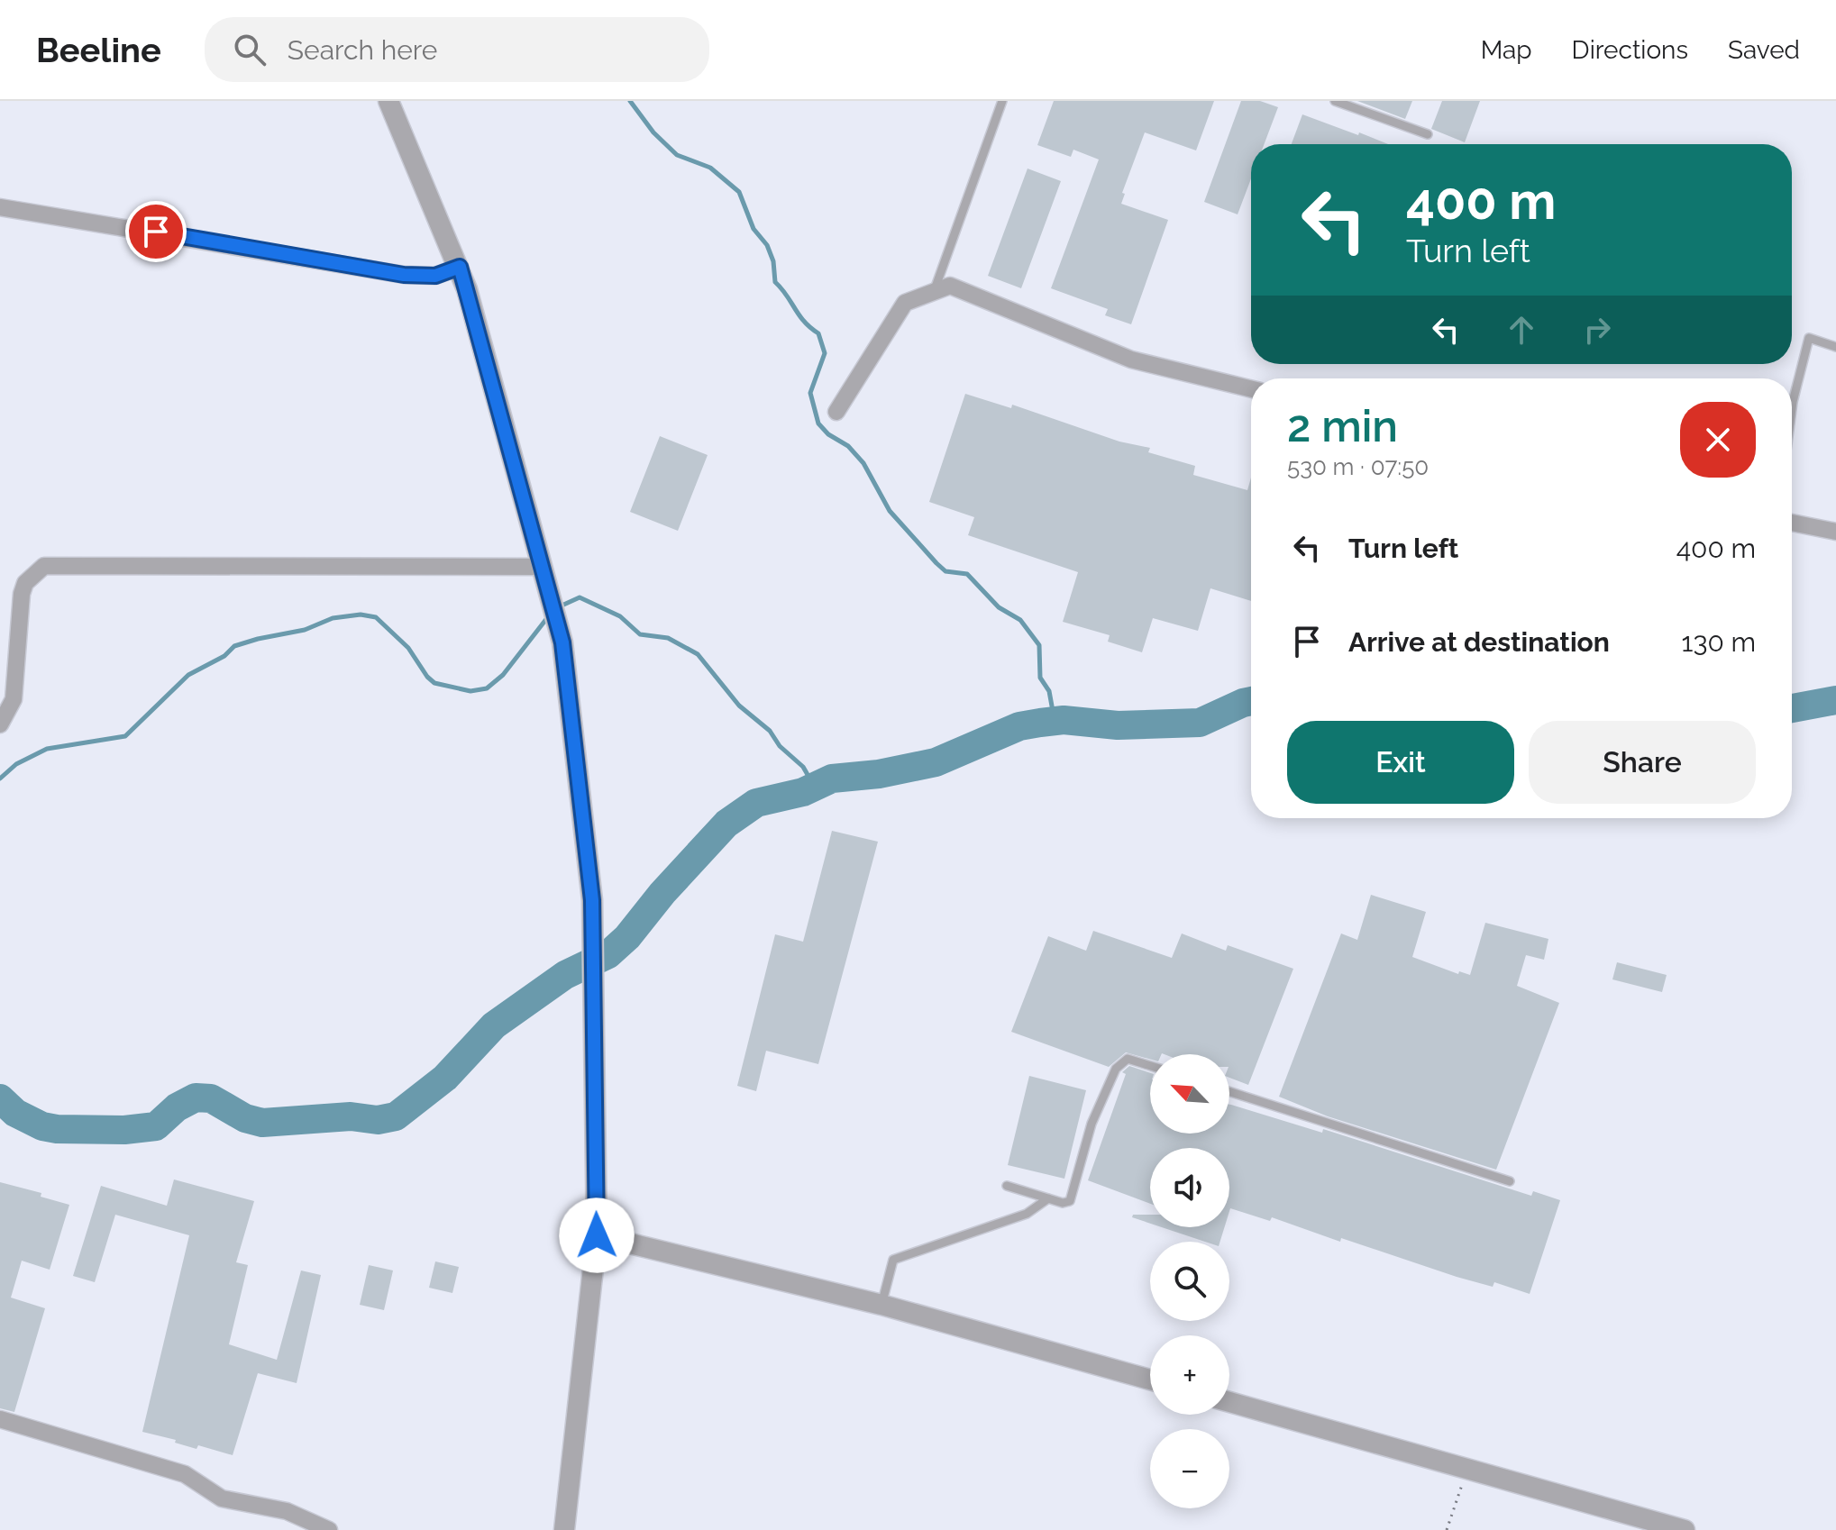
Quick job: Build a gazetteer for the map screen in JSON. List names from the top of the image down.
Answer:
{
  "north": "top left",
  "page": {
    "header": "Beeline",
    "search": "Search here",
    "nav": ["Map", "Directions", "Saved"],
    "turn": ["400 m", "Turn left"],
    "heading": ["2 min", "530 m · 07:50"],
    "list": [
      {
        "name": "Turn left",
        "value": "400 m"
      },
      {
        "name": "Arrive at destination",
        "value": "130 m"
      }
    ],
    "buttons": ["Exit", "Share"],
    "map_buttons": ["+", "−"]
  }
}
